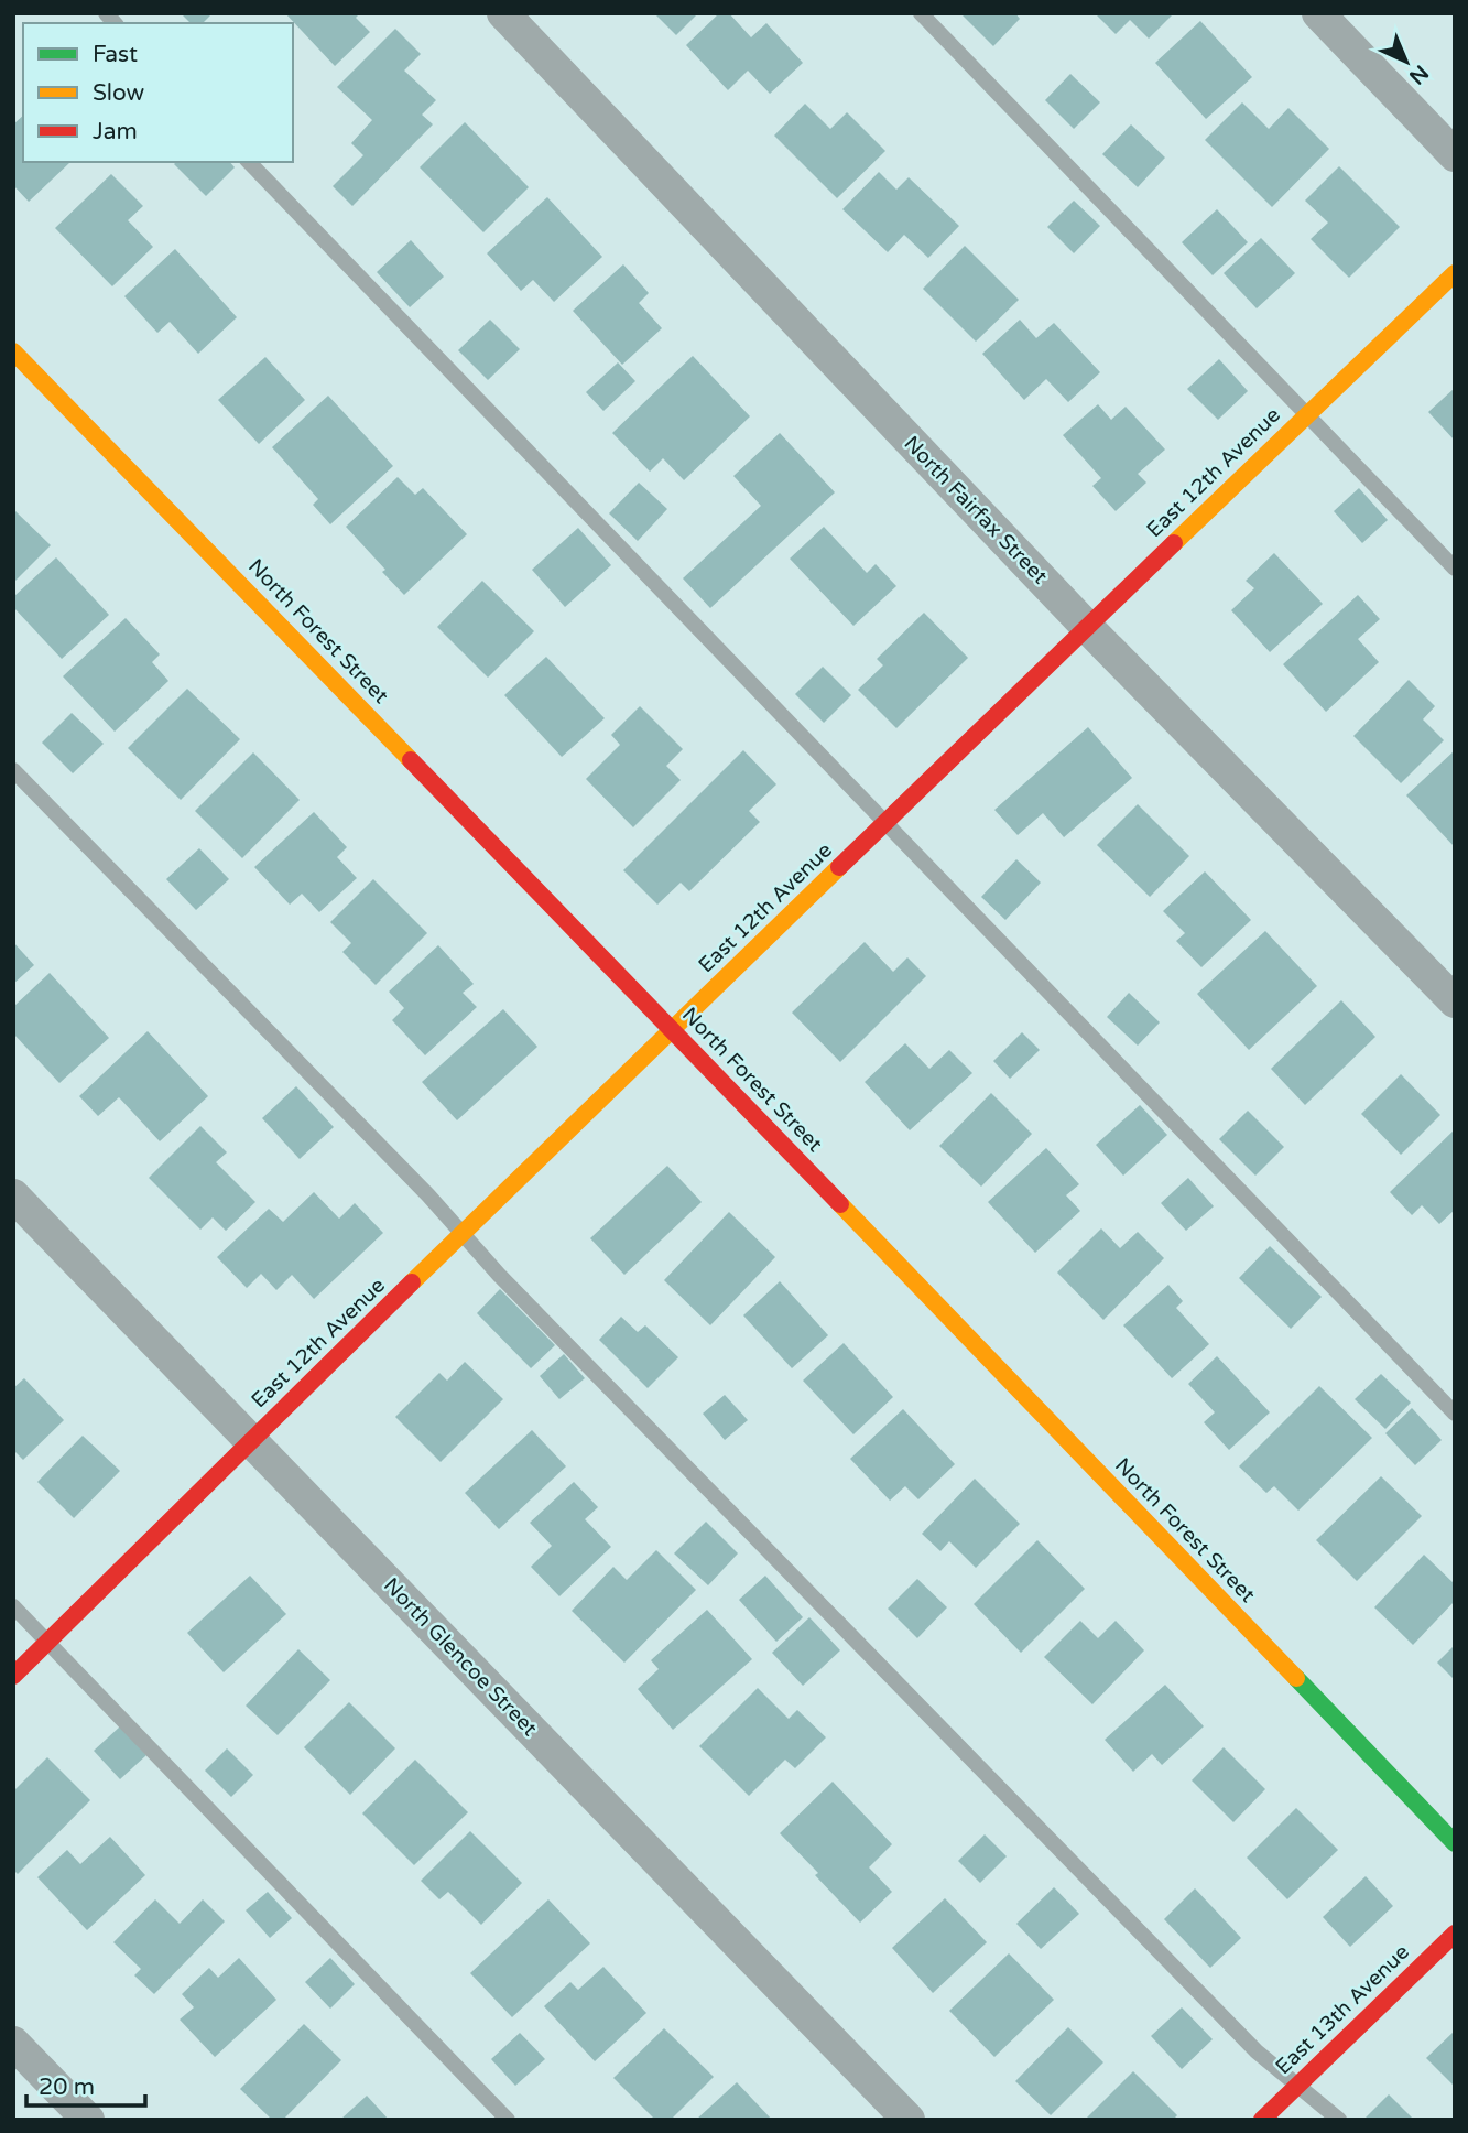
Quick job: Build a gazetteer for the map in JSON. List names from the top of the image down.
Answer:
{
  "streets": {
    "street": [
      "East 12th Avenue",
      "North Fairfax Street",
      "North Forest Street",
      "North Glencoe Street",
      "East 13th Avenue"
    ]
  },
  "crossings": [
    ["East 12th Avenue", "North Fairfax Street"],
    ["East 12th Avenue", "North Forest Street"],
    ["East 12th Avenue", "North Glencoe Street"]
  ],
  "legend": ["Fast", "Slow", "Jam"],
  "scale_bar": "20 m",
  "north": "bottom right"
}
